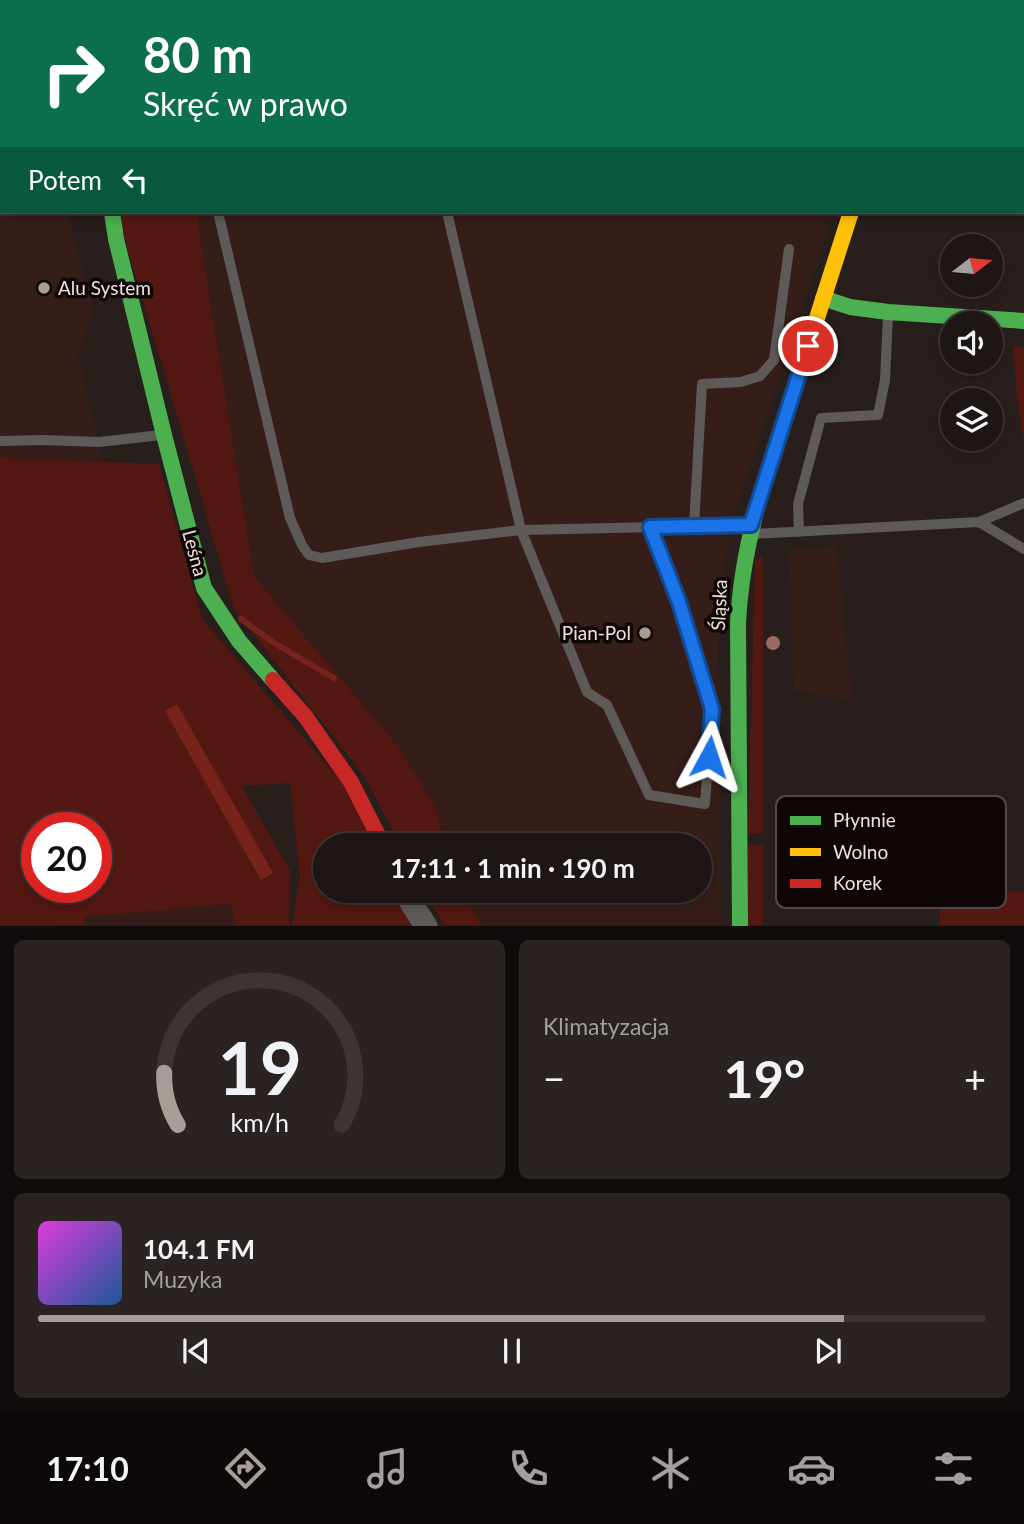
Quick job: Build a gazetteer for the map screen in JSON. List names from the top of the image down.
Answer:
{
  "streets": {
    "street": ["Leśna", "Śląska"]
  },
  "places": ["Alu System", "Pian-Pol"],
  "legend": ["Płynnie", "Wolno", "Korek"],
  "north": "right",
  "page": {
    "turn": ["80 m", "Skręć w prawo"],
    "then": "Potem",
    "limit": "20",
    "trip": "17:11 · 1 min · 190 m",
    "tile": "Klimatyzacja",
    "heat": ["−", "19°", "+"],
    "song": ["104.1 FM", "Muzyka"],
    "tabs": "17:10",
    "gauge": ["19", "km/h"]
  }
}
